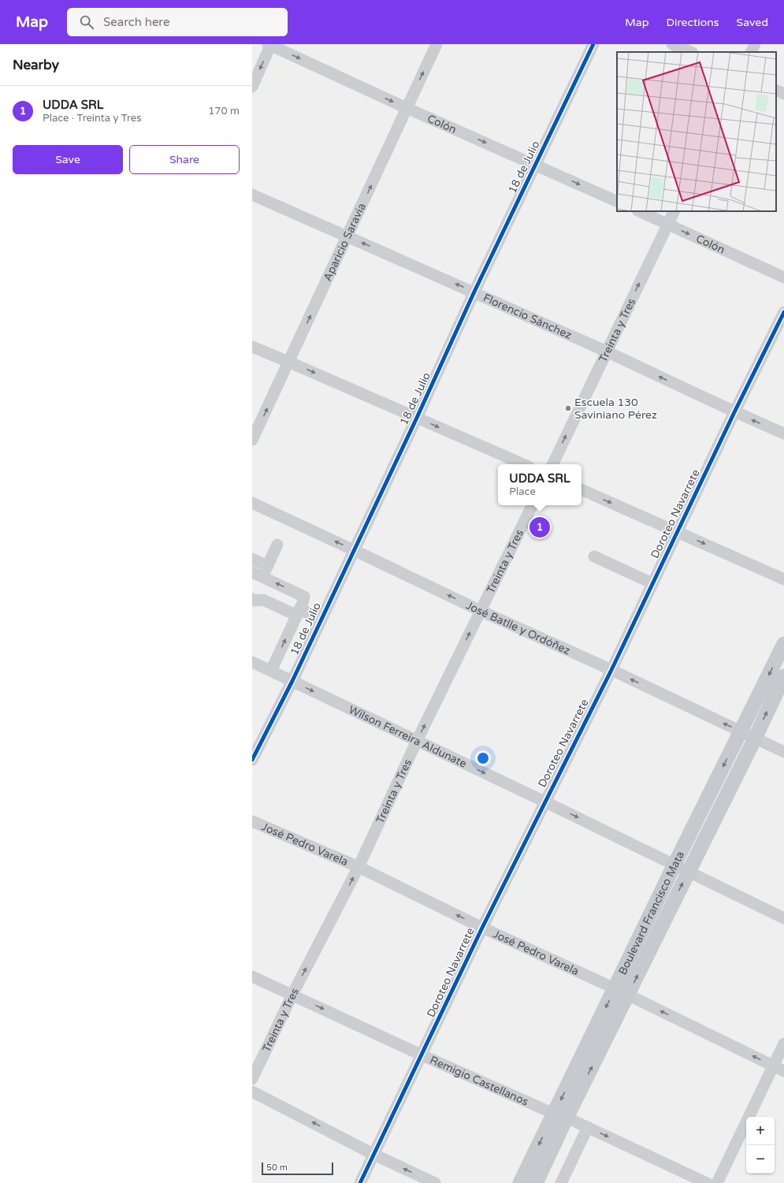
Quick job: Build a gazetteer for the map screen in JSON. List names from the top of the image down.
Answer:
{
  "streets": {
    "main road": ["Boulevard Francisco Mata"],
    "street": [
      "Colón",
      "18 de Julio",
      "Aparicio Saravia",
      "Florencio Sánchez",
      "Treinta y Tres",
      "Doroteo Navarrete",
      "José Batlle y Ordóñez",
      "Wilson Ferreira Aldunate",
      "José Pedro Varela",
      "Remigio Castellanos"
    ]
  },
  "crossings": [
    ["Colón", "18 de Julio"],
    ["Colón", "Aparicio Saravia"],
    ["Colón", "Treinta y Tres"],
    ["18 de Julio", "Florencio Sánchez"],
    ["18 de Julio", "José Batlle y Ordóñez"],
    ["18 de Julio", "Wilson Ferreira Aldunate"],
    ["Aparicio Saravia", "Florencio Sánchez"],
    ["Florencio Sánchez", "Treinta y Tres"],
    ["Florencio Sánchez", "Doroteo Navarrete"],
    ["Treinta y Tres", "José Batlle y Ordóñez"],
    ["Treinta y Tres", "Wilson Ferreira Aldunate"],
    ["Treinta y Tres", "José Pedro Varela"],
    ["Treinta y Tres", "Remigio Castellanos"],
    ["Doroteo Navarrete", "José Batlle y Ordóñez"],
    ["Doroteo Navarrete", "Wilson Ferreira Aldunate"],
    ["Doroteo Navarrete", "José Pedro Varela"],
    ["Doroteo Navarrete", "Remigio Castellanos"],
    ["José Batlle y Ordóñez", "Boulevard Francisco Mata"],
    ["Wilson Ferreira Aldunate", "Boulevard Francisco Mata"],
    ["José Pedro Varela", "Boulevard Francisco Mata"],
    ["Boulevard Francisco Mata", "Remigio Castellanos"]
  ],
  "one_way": [
    "Colón",
    "Aparicio Saravia",
    "Florencio Sánchez",
    "Treinta y Tres",
    "José Batlle y Ordóñez",
    "Wilson Ferreira Aldunate",
    "José Pedro Varela",
    "Remigio Castellanos"
  ],
  "places": ["Escuela 130 Saviniano Pérez"],
  "scale_bar": "50 m",
  "page": {
    "header": "Map",
    "search": "Search here",
    "nav": ["Map", "Directions", "Saved"],
    "heading": "Nearby",
    "list": [
      {
        "mark": "1",
        "name": "UDDA SRL",
        "note": "Place · Treinta y Tres",
        "value": "170 m"
      }
    ],
    "buttons": ["Save", "Share"],
    "popup": ["UDDA SRL", "Place"],
    "pins": "1",
    "map_buttons": ["+", "−"],
    "scale": "50 m"
  }
}
